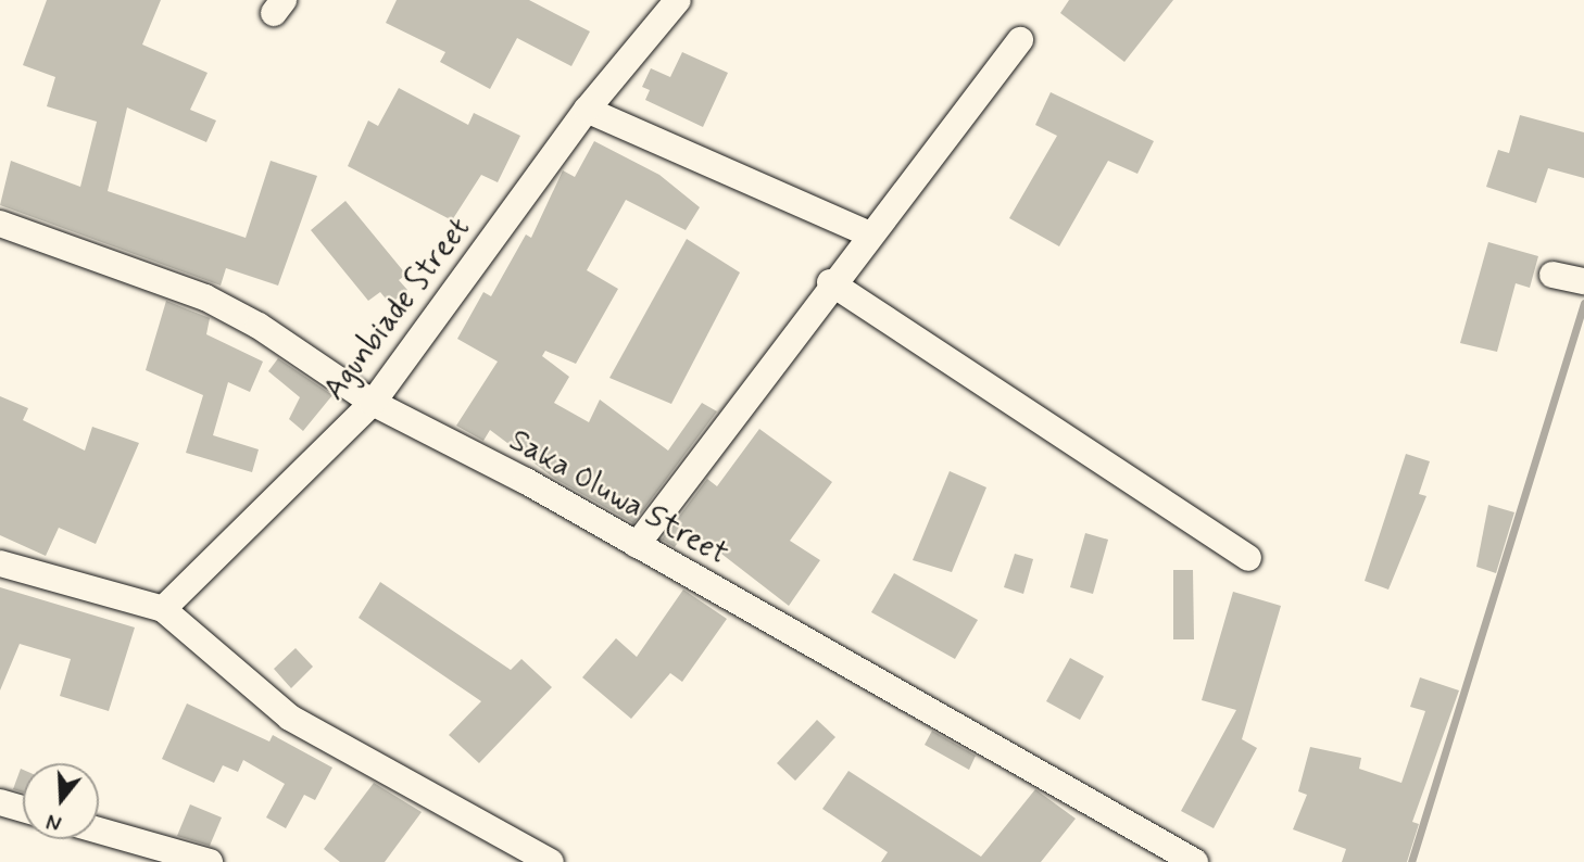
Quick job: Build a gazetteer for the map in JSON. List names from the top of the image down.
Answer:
{
  "streets": {
    "street": ["Agunbiade Street", "Saka Oluwa Street"]
  },
  "crossings": [
    ["Agunbiade Street", "Saka Oluwa Street"]
  ],
  "north": "bottom"
}
